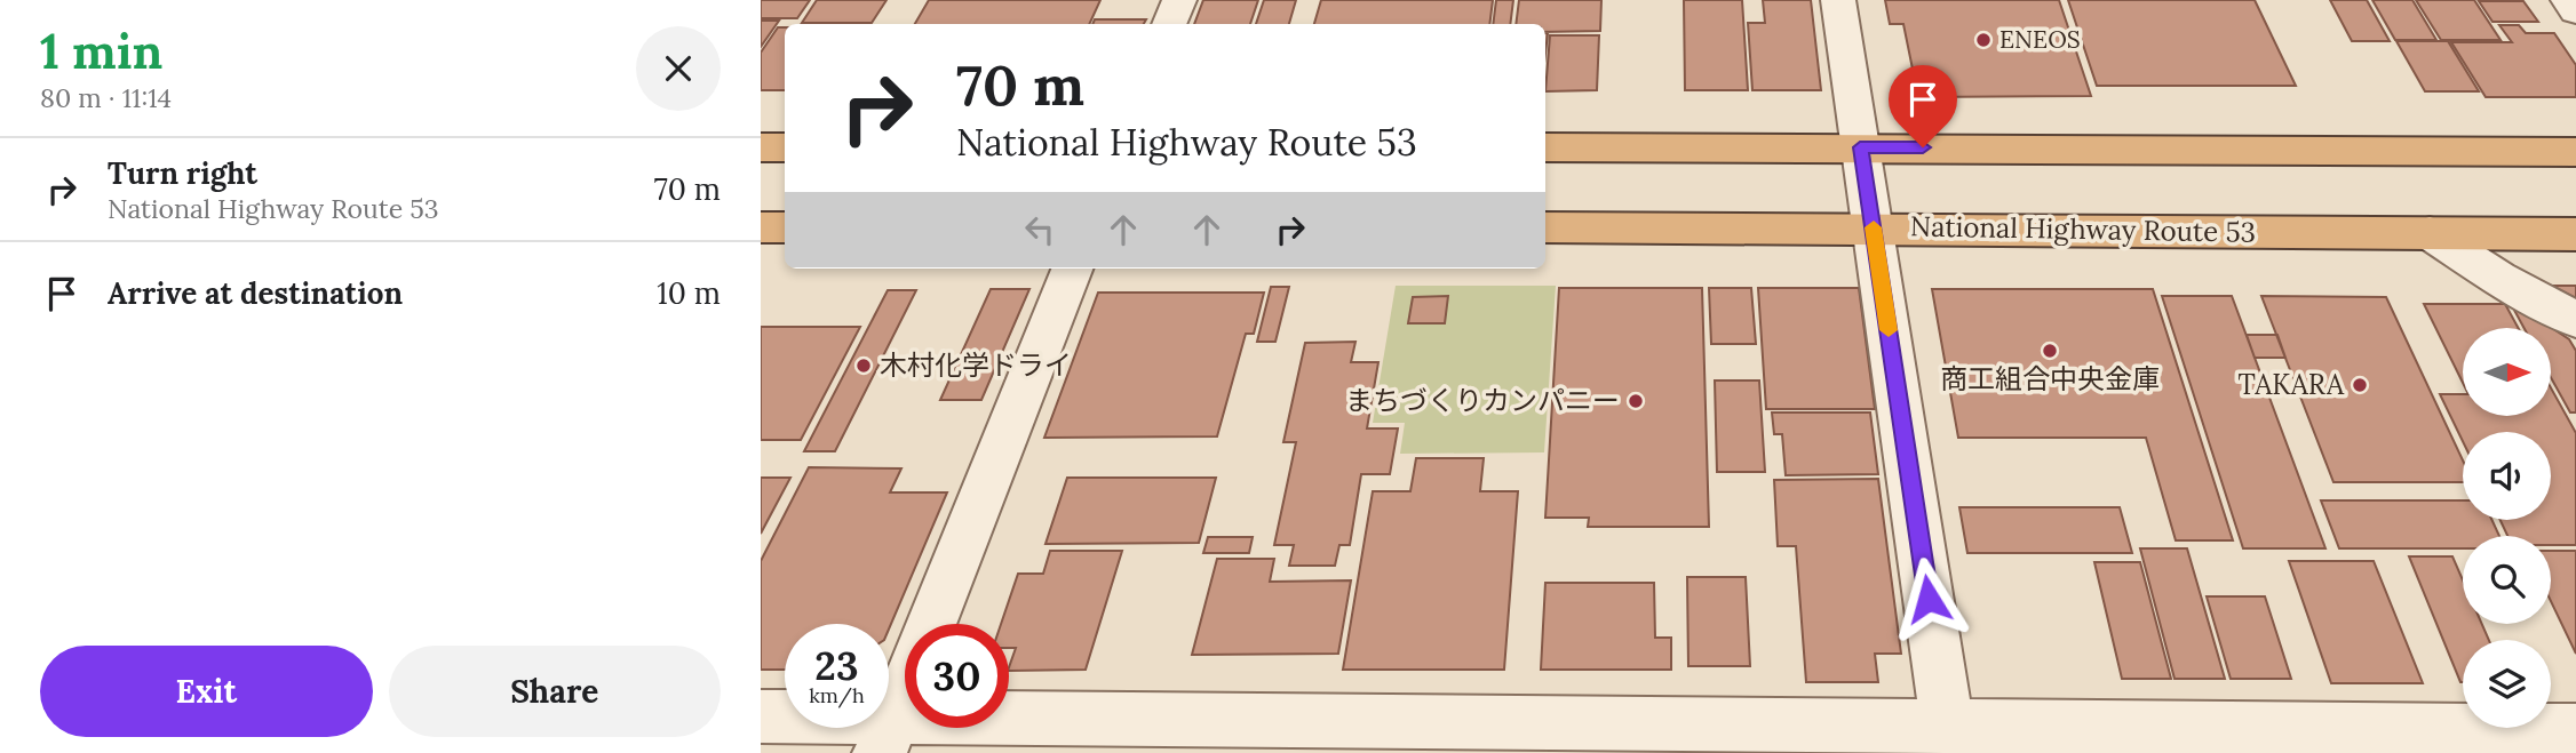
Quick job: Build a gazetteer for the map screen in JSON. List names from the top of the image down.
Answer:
{
  "streets": {
    "highway": ["National Highway Route 53"]
  },
  "places": [
    "ENEOS",
    "商工組合中央金庫",
    "木村化学ドライ",
    "TAKARA",
    "まちづくりカンパニー"
  ],
  "north": "right",
  "page": {
    "heading": ["1 min", "80 m · 11:14"],
    "turn": ["70 m", "National Highway Route 53"],
    "list": [
      {
        "name": "Turn right",
        "note": "National Highway Route 53",
        "value": "70 m"
      },
      {
        "name": "Arrive at destination",
        "value": "10 m"
      }
    ],
    "speed": "23 km/h",
    "limit": "30",
    "buttons": ["Exit", "Share"]
  }
}
